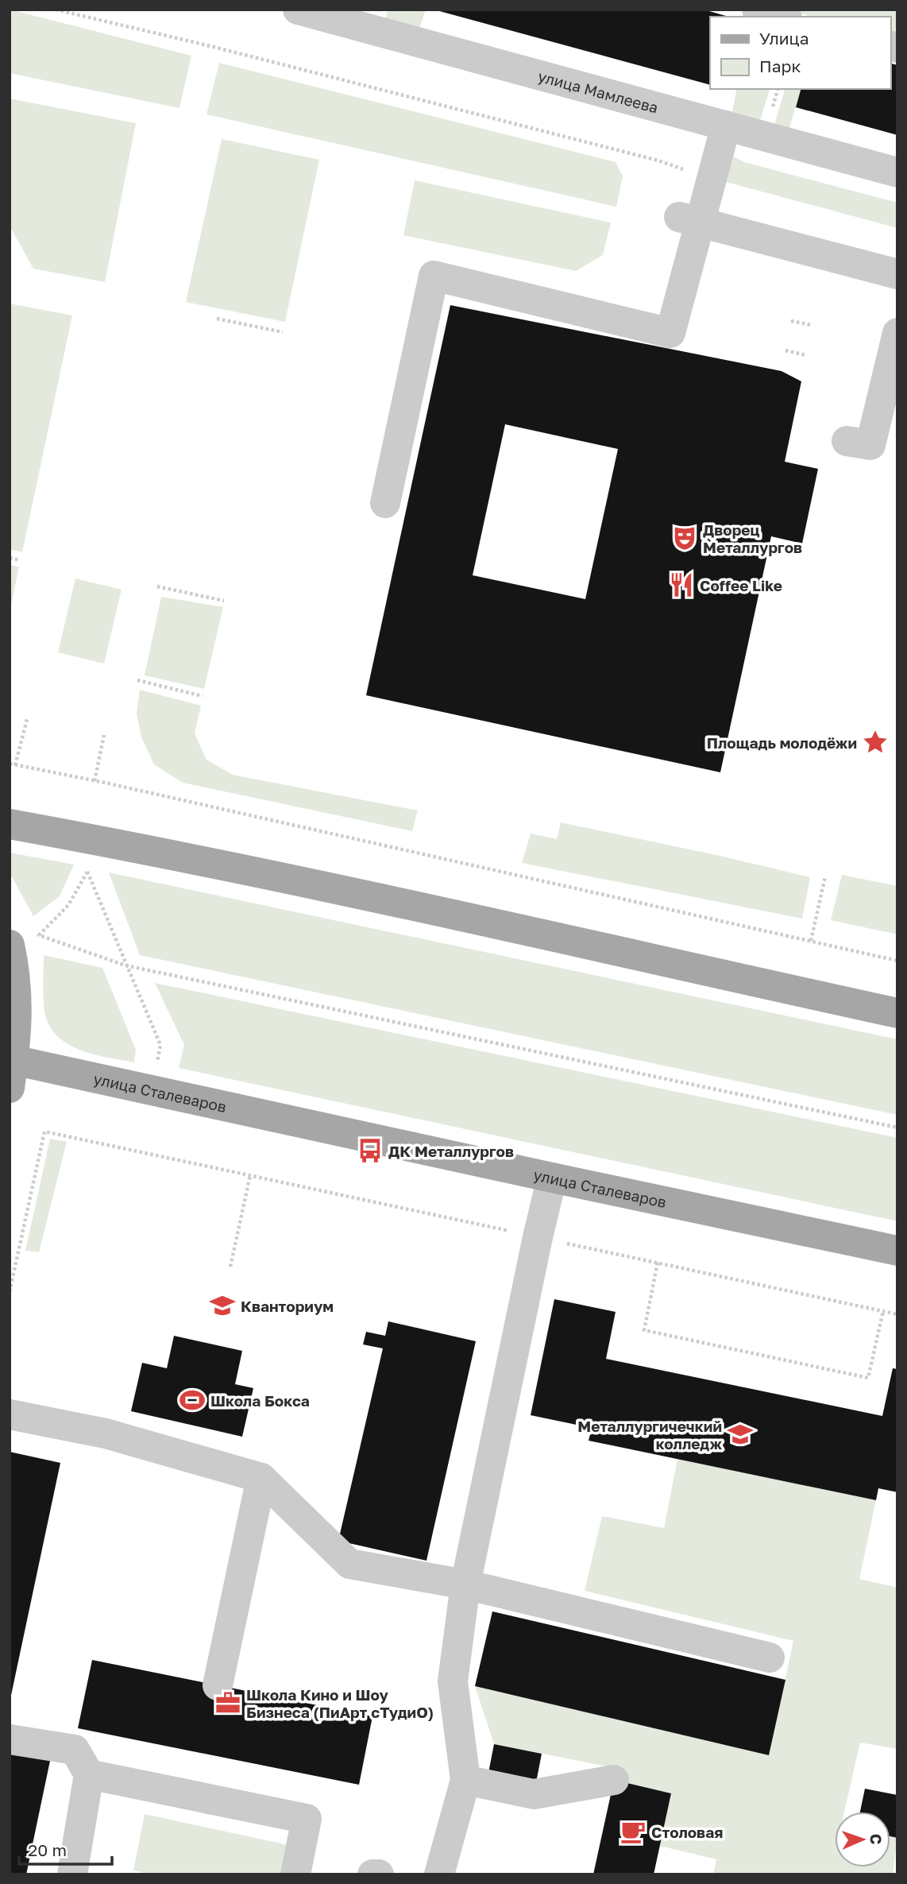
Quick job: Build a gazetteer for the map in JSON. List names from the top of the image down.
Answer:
{
  "streets": {
    "main road": ["улица Сталеваров"],
    "street": ["улица Мамлеева"]
  },
  "places": {
    "theatre": ["Дворец Металлургов"],
    "restaurant": ["Coffee Like"],
    "place": ["Площадь молодёжи"],
    "bus stop": ["ДК Металлургов"],
    "school or university": ["Кванториум", "Металлургичечкий колледж"],
    "sports": ["Школа Бокса"],
    "office": ["Школа Кино и Шоу Бизнеса (ПиАрт сТудиО)"],
    "cafe": ["Столовая"]
  },
  "legend": ["Улица", "Парк"],
  "scale_bar": "20 m",
  "north": "right"
}
